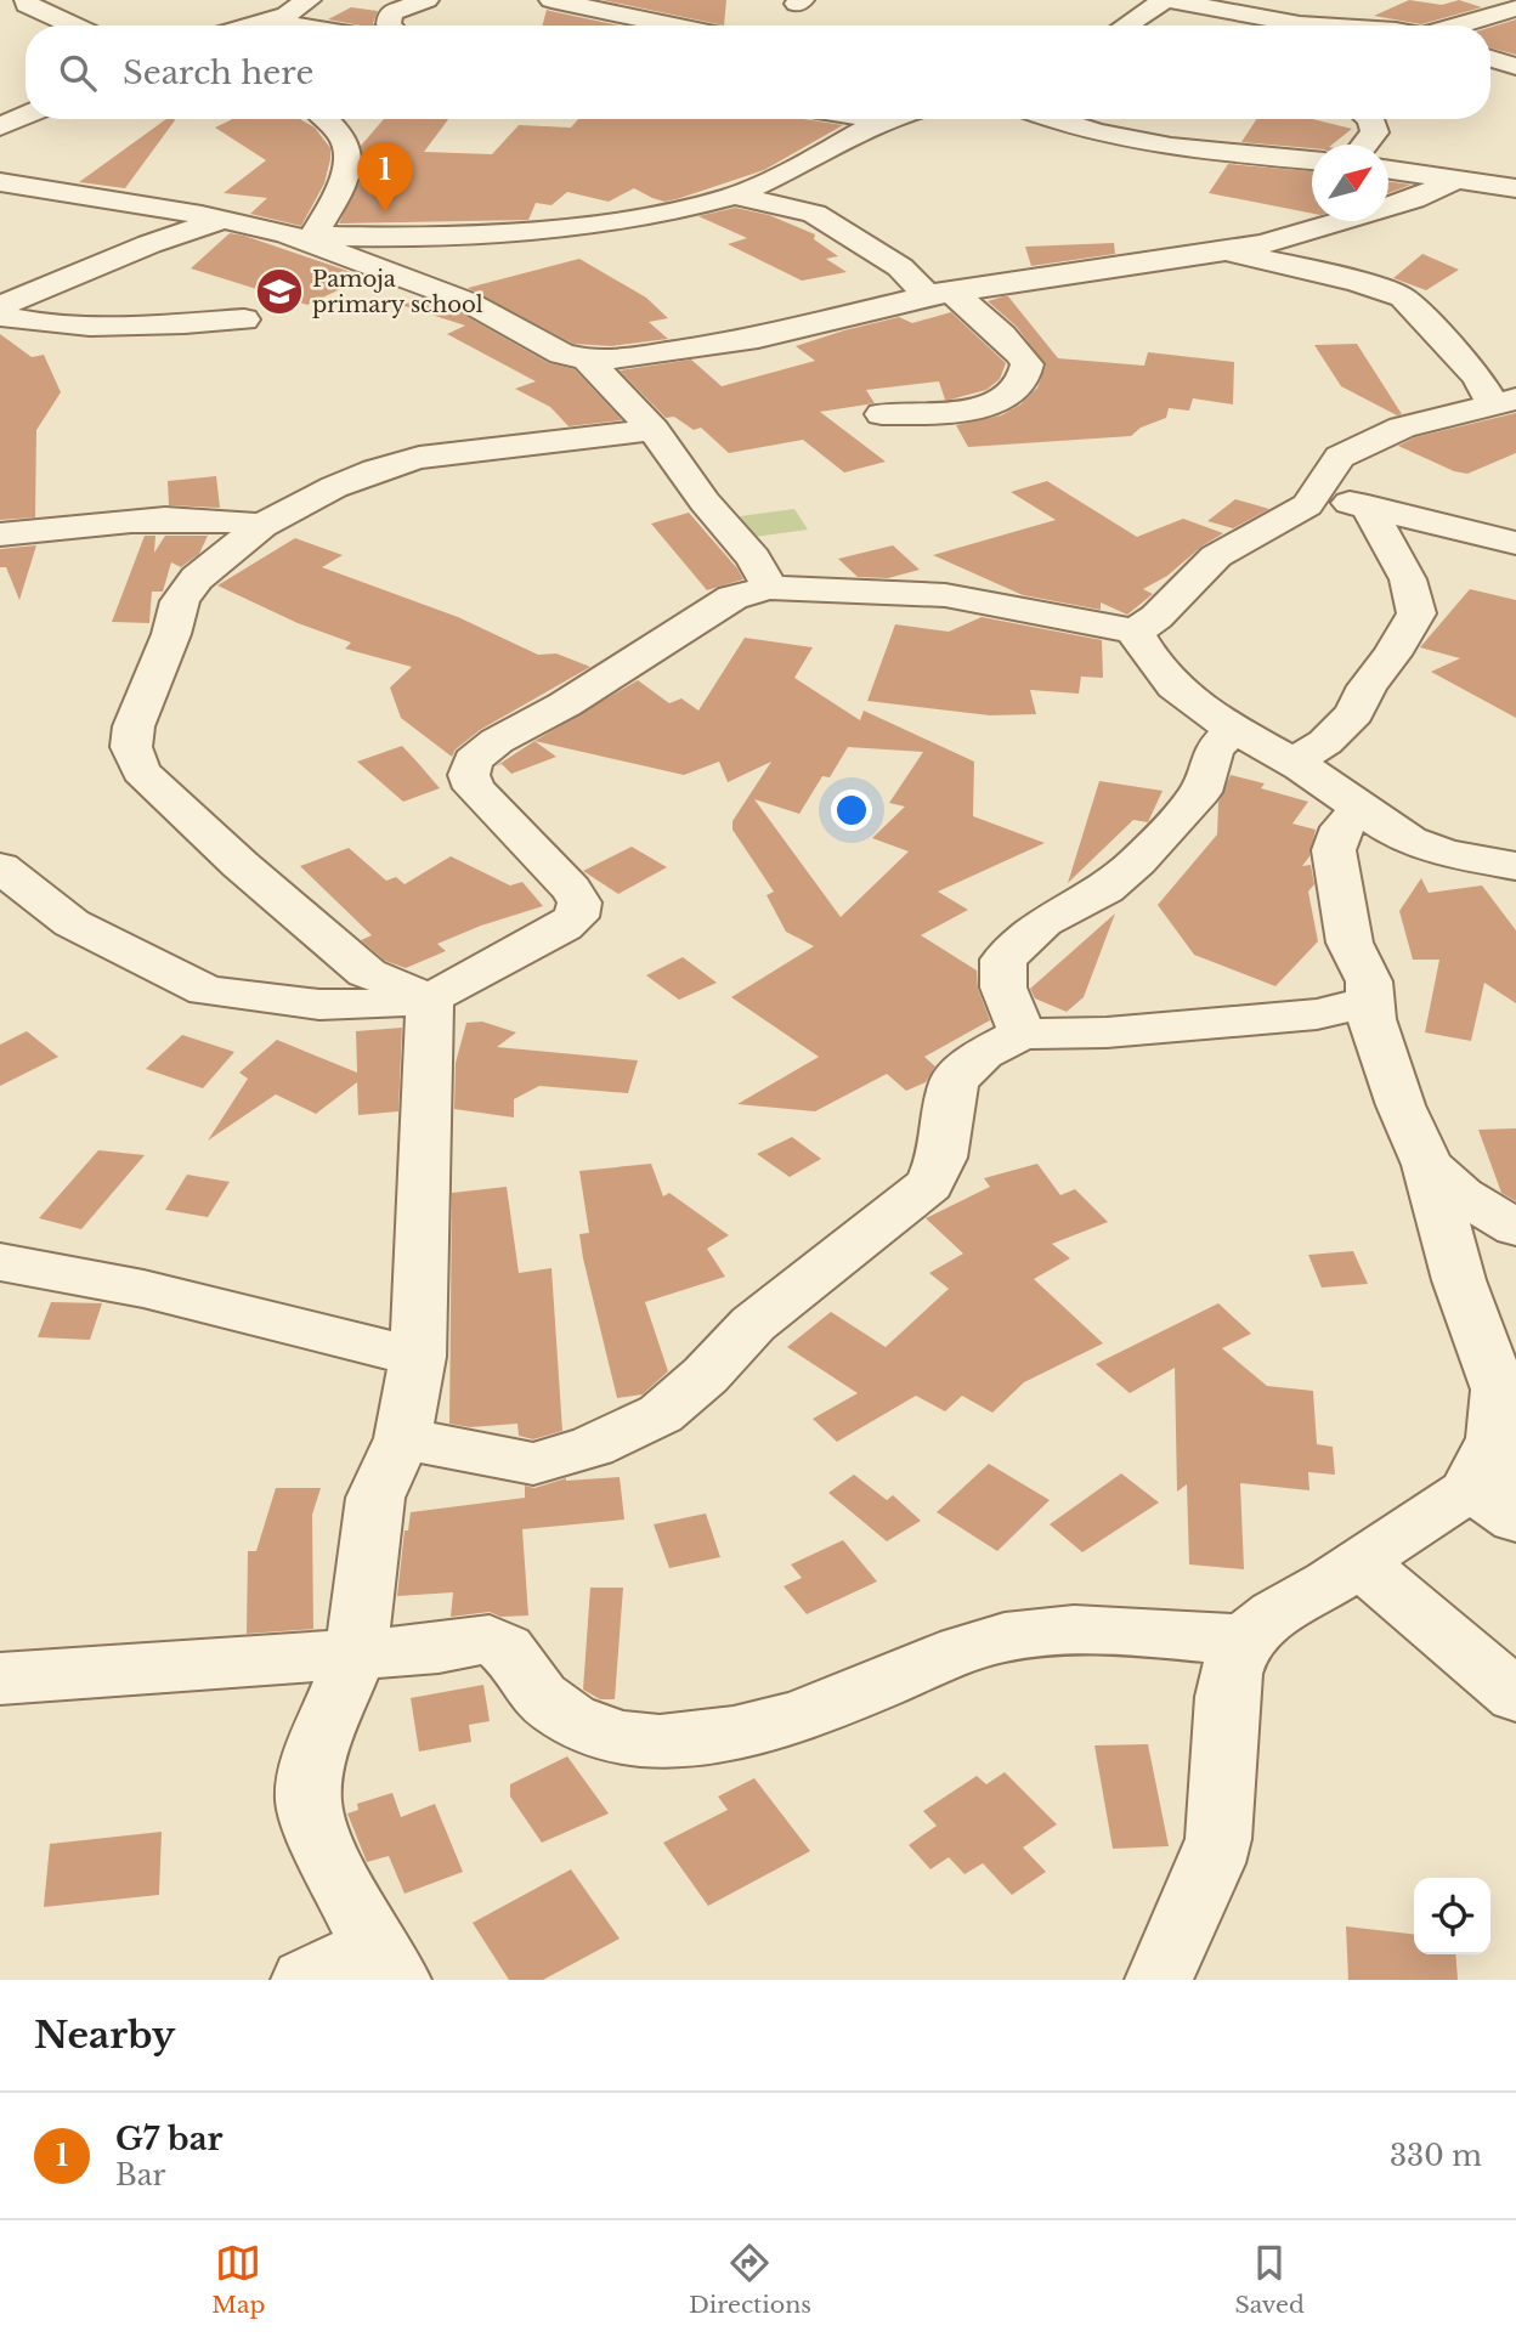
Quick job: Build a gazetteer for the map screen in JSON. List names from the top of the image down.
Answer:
{
  "places": {
    "school or university": ["Pamoja primary school"]
  },
  "north": "top right",
  "page": {
    "search": "Search here",
    "pins": "1",
    "heading": "Nearby",
    "list": [
      {
        "mark": "1",
        "name": "G7 bar",
        "note": "Bar",
        "value": "330 m"
      }
    ],
    "nav": ["Map", "Directions", "Saved"]
  }
}
